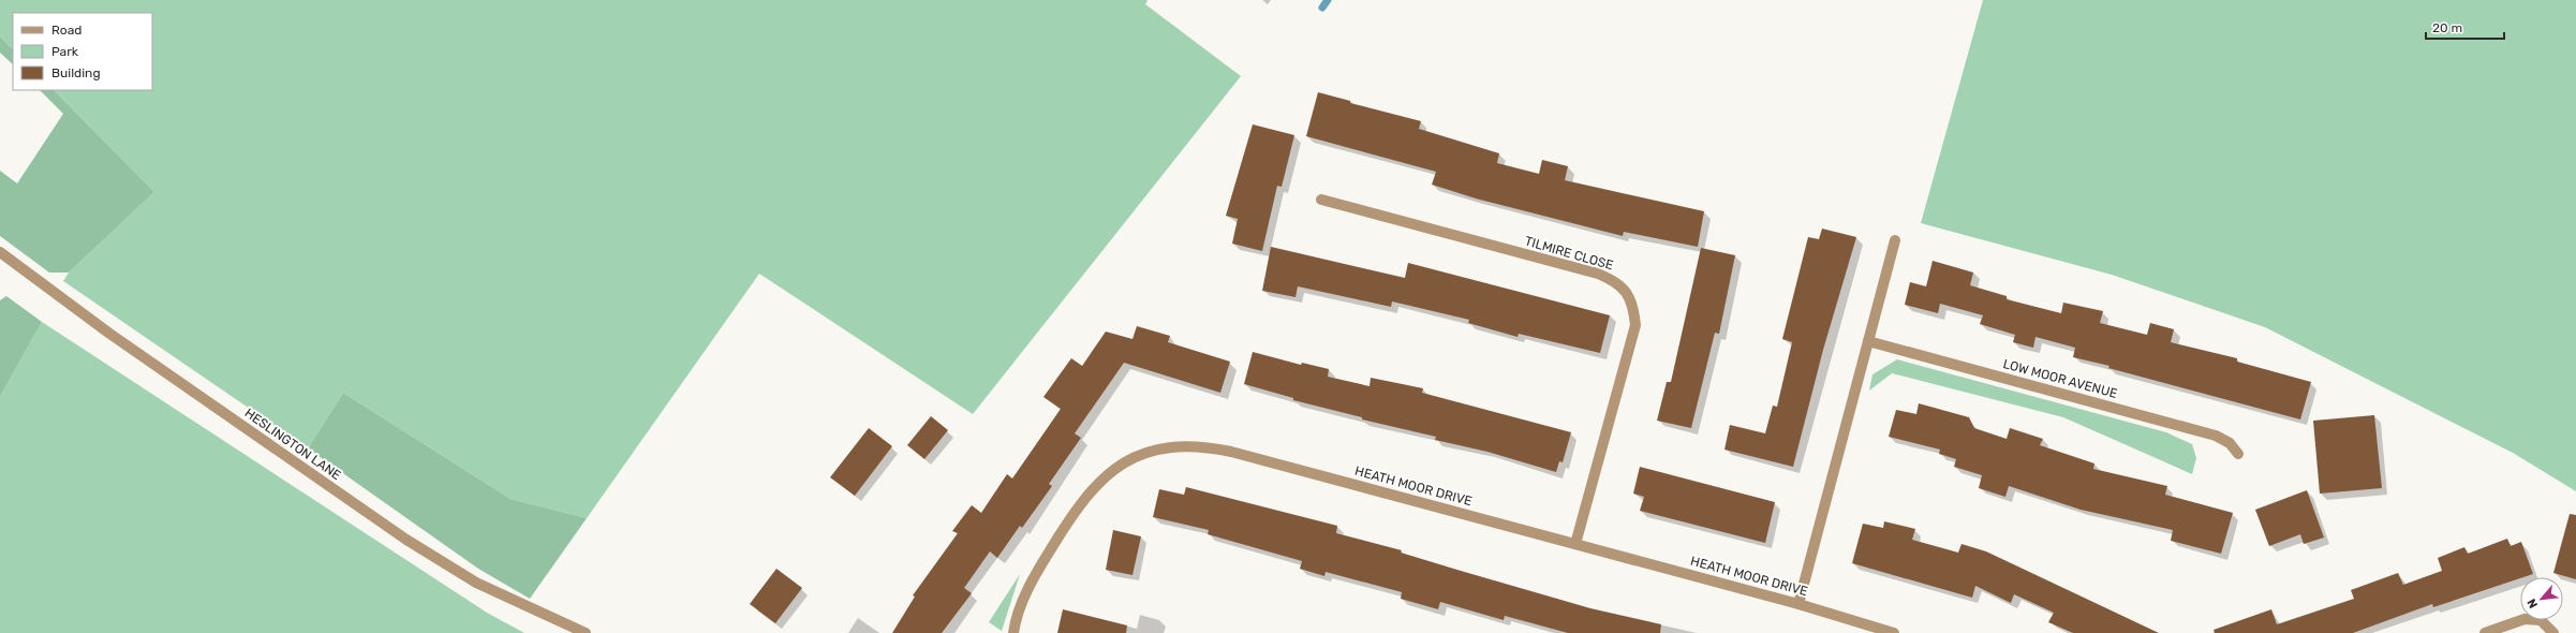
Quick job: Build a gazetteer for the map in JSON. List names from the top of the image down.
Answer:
{
  "streets": {
    "street": [
      "TILMIRE CLOSE",
      "LOW MOOR AVENUE",
      "HESLINGTON LANE",
      "HEATH MOOR DRIVE"
    ]
  },
  "crossings": [
    ["TILMIRE CLOSE", "HEATH MOOR DRIVE"]
  ],
  "legend": ["Road", "Park", "Building"],
  "scale_bar": "20 m",
  "north": "bottom left"
}
